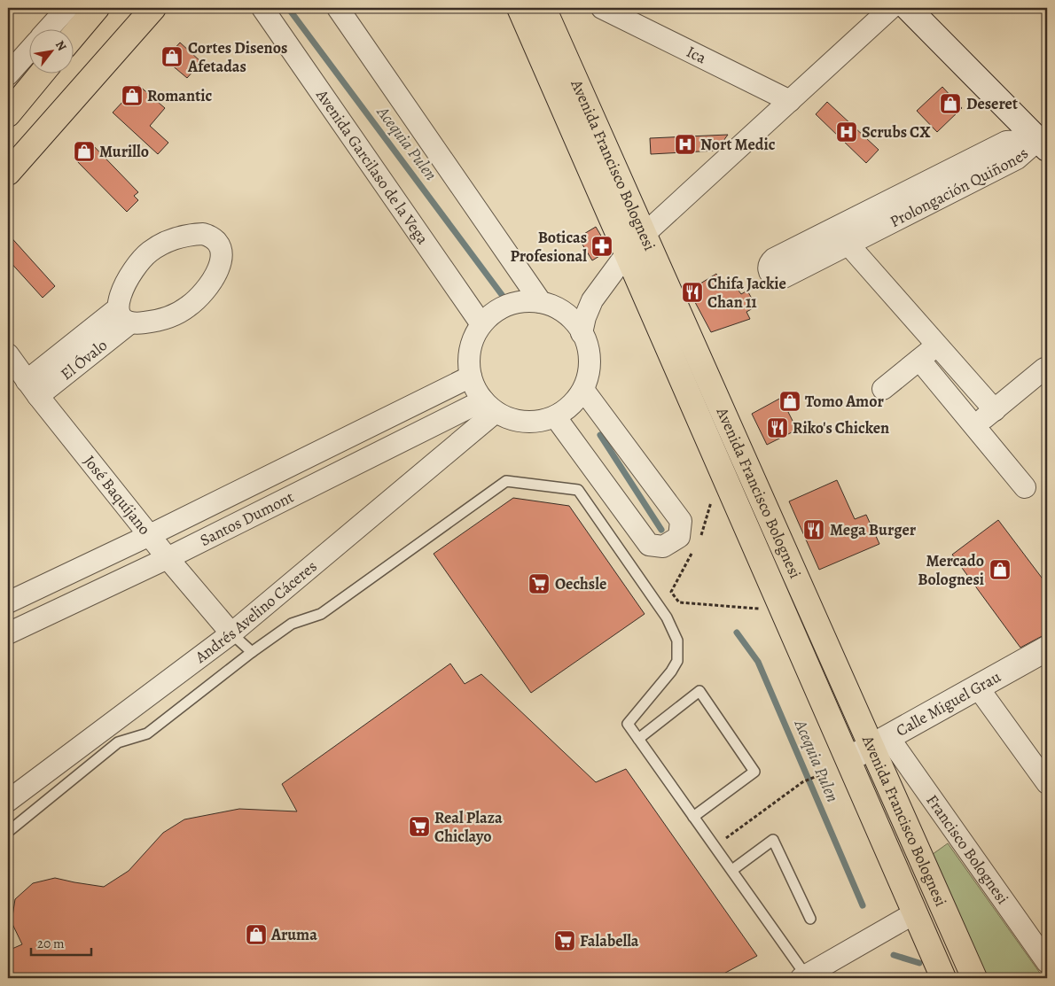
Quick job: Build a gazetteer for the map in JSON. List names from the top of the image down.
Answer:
{
  "streets": {
    "main road": ["Avenida Francisco Bolognesi"],
    "street": [
      "Ica",
      "Avenida Garcilaso de la Vega",
      "Prolongación Quiñones",
      "El Óvalo",
      "José Baquíjano",
      "Santos Dumont",
      "Andrés Avelino Cáceres",
      "Calle Miguel Grau",
      "Francisco Bolognesi"
    ]
  },
  "crossings": [
    ["Avenida Francisco Bolognesi", "Calle Miguel Grau"],
    ["Avenida Francisco Bolognesi", "Francisco Bolognesi"],
    ["Avenida Garcilaso de la Vega", "Santos Dumont"],
    ["Avenida Garcilaso de la Vega", "Andrés Avelino Cáceres"],
    ["El Óvalo", "José Baquíjano"],
    ["José Baquíjano", "Santos Dumont"],
    ["José Baquíjano", "Andrés Avelino Cáceres"],
    ["Santos Dumont", "Andrés Avelino Cáceres"],
    ["Calle Miguel Grau", "Francisco Bolognesi"]
  ],
  "water": ["Acequia Pulen"],
  "places": {
    "shop": [
      "Cortes Disenos Afetadas",
      "Romantic",
      "Deseret",
      "Murillo",
      "Tomo Amor",
      "Mercado Bolognesi",
      "Aruma"
    ],
    "hospital": ["Scrubs CX", "Nort Medic"],
    "pharmacy": ["Boticas Profesional"],
    "restaurant": ["Chifa Jackie Chan 11", "Riko's Chicken", "Mega Burger"],
    "supermarket": ["Oechsle", "Real Plaza Chiclayo", "Falabella"]
  },
  "scale_bar": "20 m",
  "north": "top right"
}
